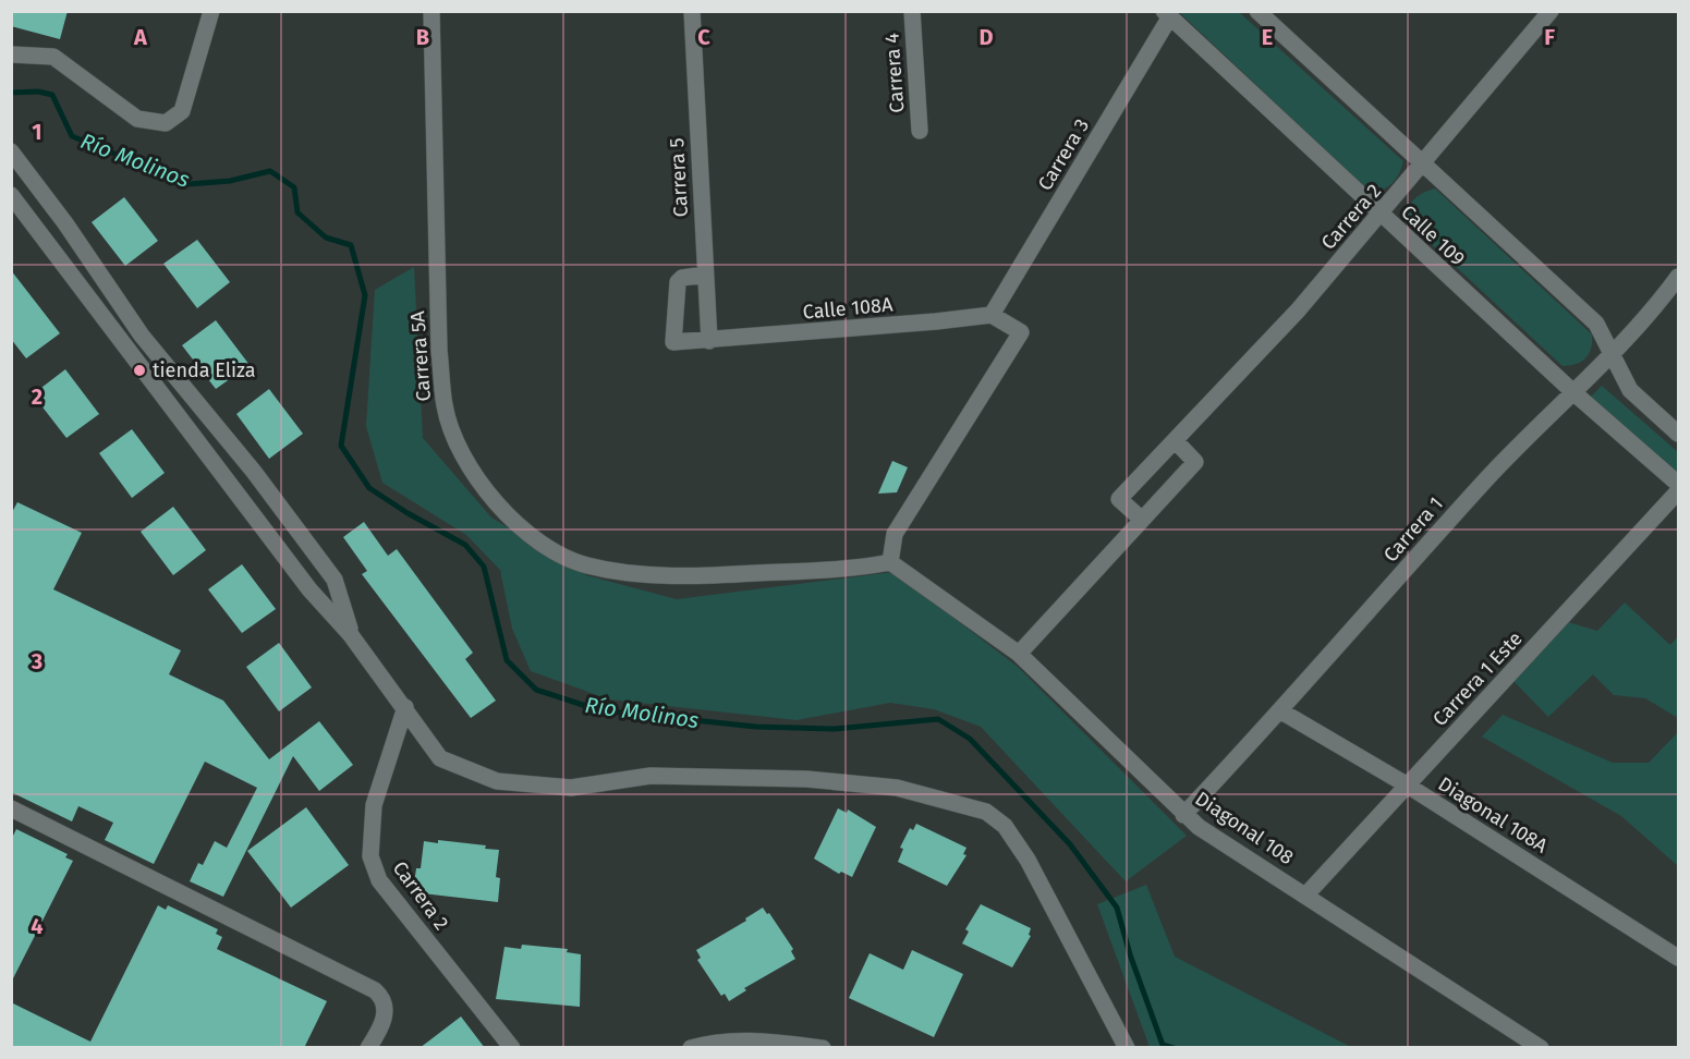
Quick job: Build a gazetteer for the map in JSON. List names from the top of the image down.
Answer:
{
  "streets": {
    "street": [
      "Carrera 4",
      "Carrera 3",
      "Carrera 5",
      "Carrera 2",
      "Calle 109",
      "Calle 108A",
      "Carrera 5A",
      "Carrera 1",
      "Carrera 1 Este",
      "Diagonal 108A",
      "Diagonal 108"
    ]
  },
  "crossings": [
    ["Carrera 3", "Calle 109"],
    ["Carrera 3", "Calle 108A"],
    ["Carrera 5", "Calle 108A"],
    ["Carrera 2", "Calle 109"],
    ["Calle 109", "Carrera 1"],
    ["Carrera 5A", "Diagonal 108"],
    ["Carrera 1", "Diagonal 108A"],
    ["Carrera 1", "Diagonal 108"],
    ["Carrera 1 Este", "Diagonal 108A"],
    ["Carrera 1 Este", "Diagonal 108"]
  ],
  "water": ["Río Molinos"],
  "places": ["tienda Eliza"],
  "grid": {
    "columns": [
      "A",
      "B",
      "C",
      "D",
      "E",
      "F"
    ],
    "rows": [
      "1",
      "2",
      "3",
      "4"
    ]
  }
}
